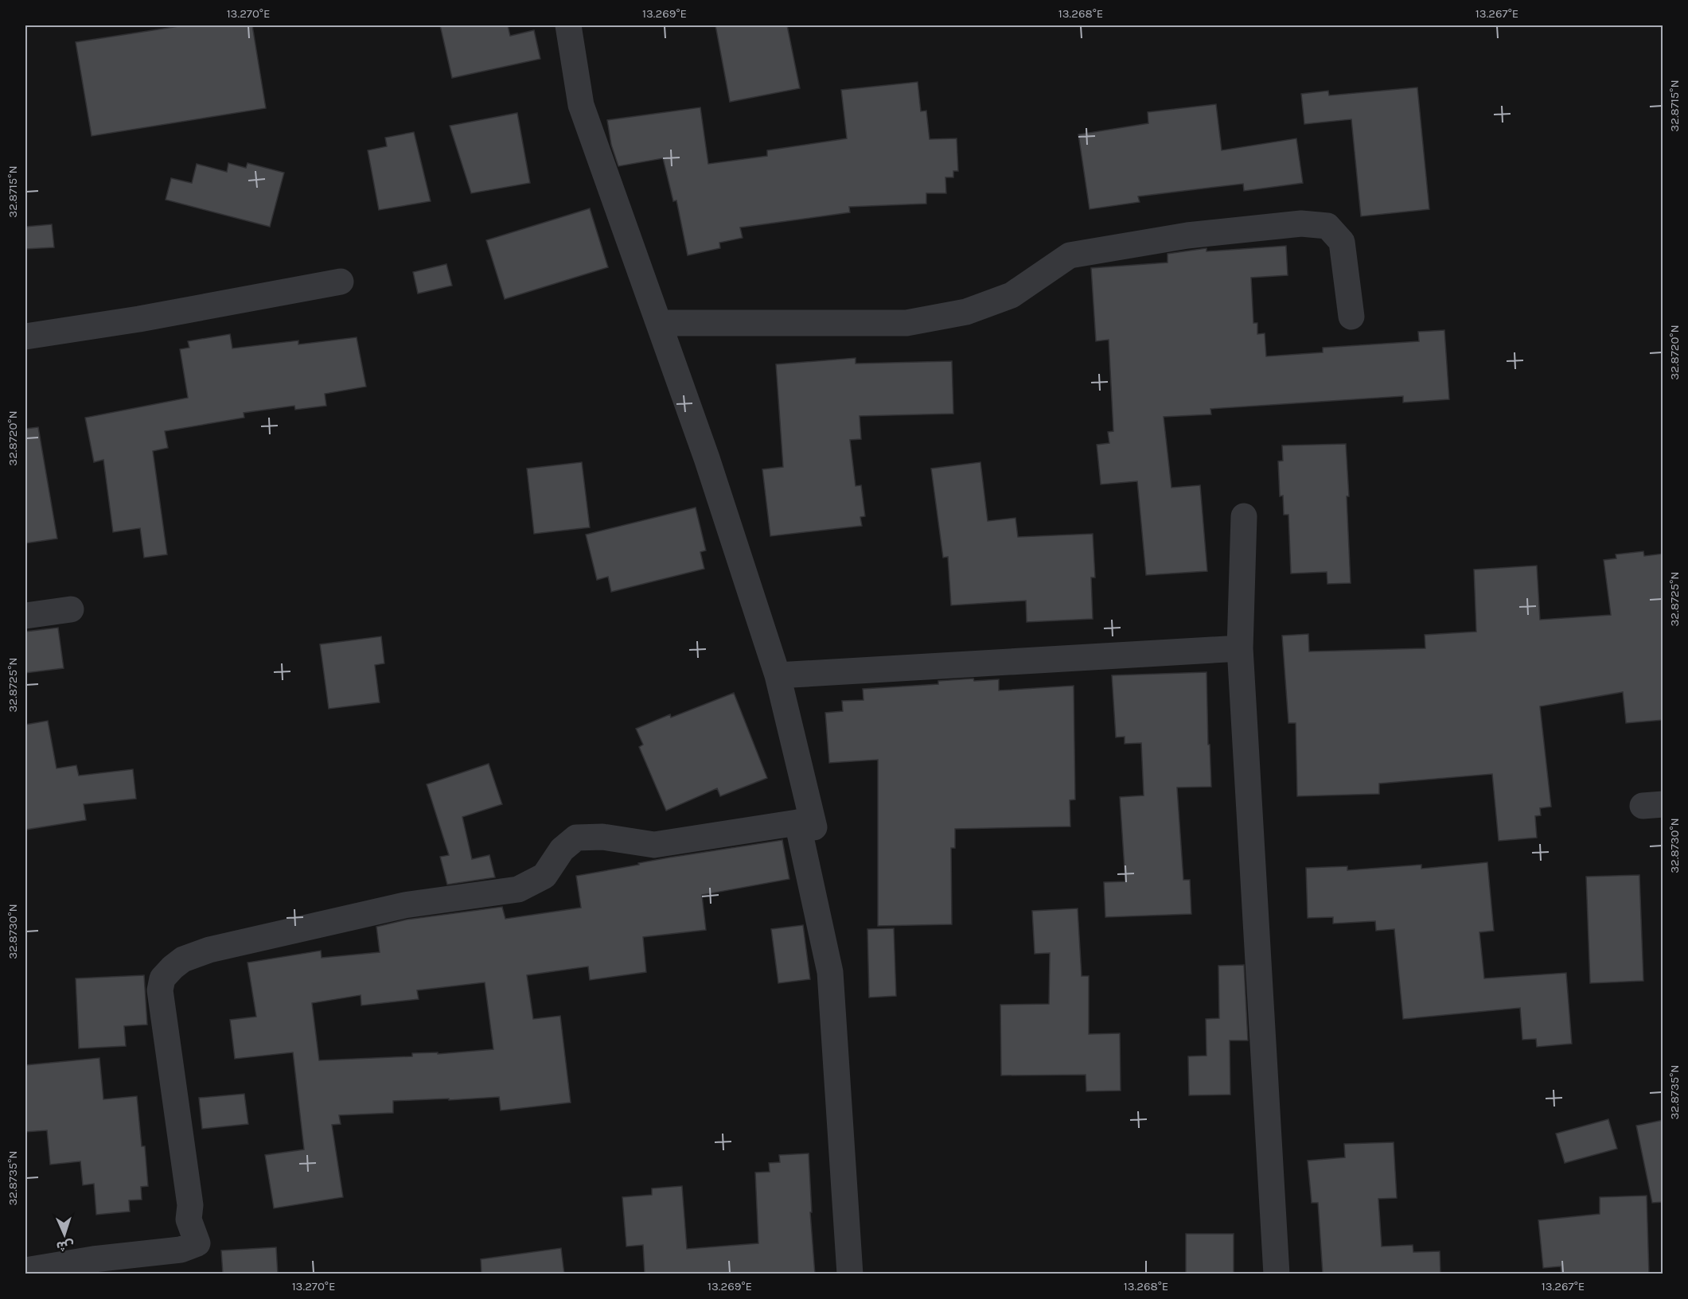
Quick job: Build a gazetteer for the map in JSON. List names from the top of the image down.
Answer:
{
  "north": "bottom",
  "coordinates": [
    "13.270°E",
    "13.269°E",
    "13.268°E",
    "13.267°E",
    "32.8715°N",
    "32.8720°N",
    "32.8725°N",
    "32.8730°N",
    "32.8735°N"
  ]
}
